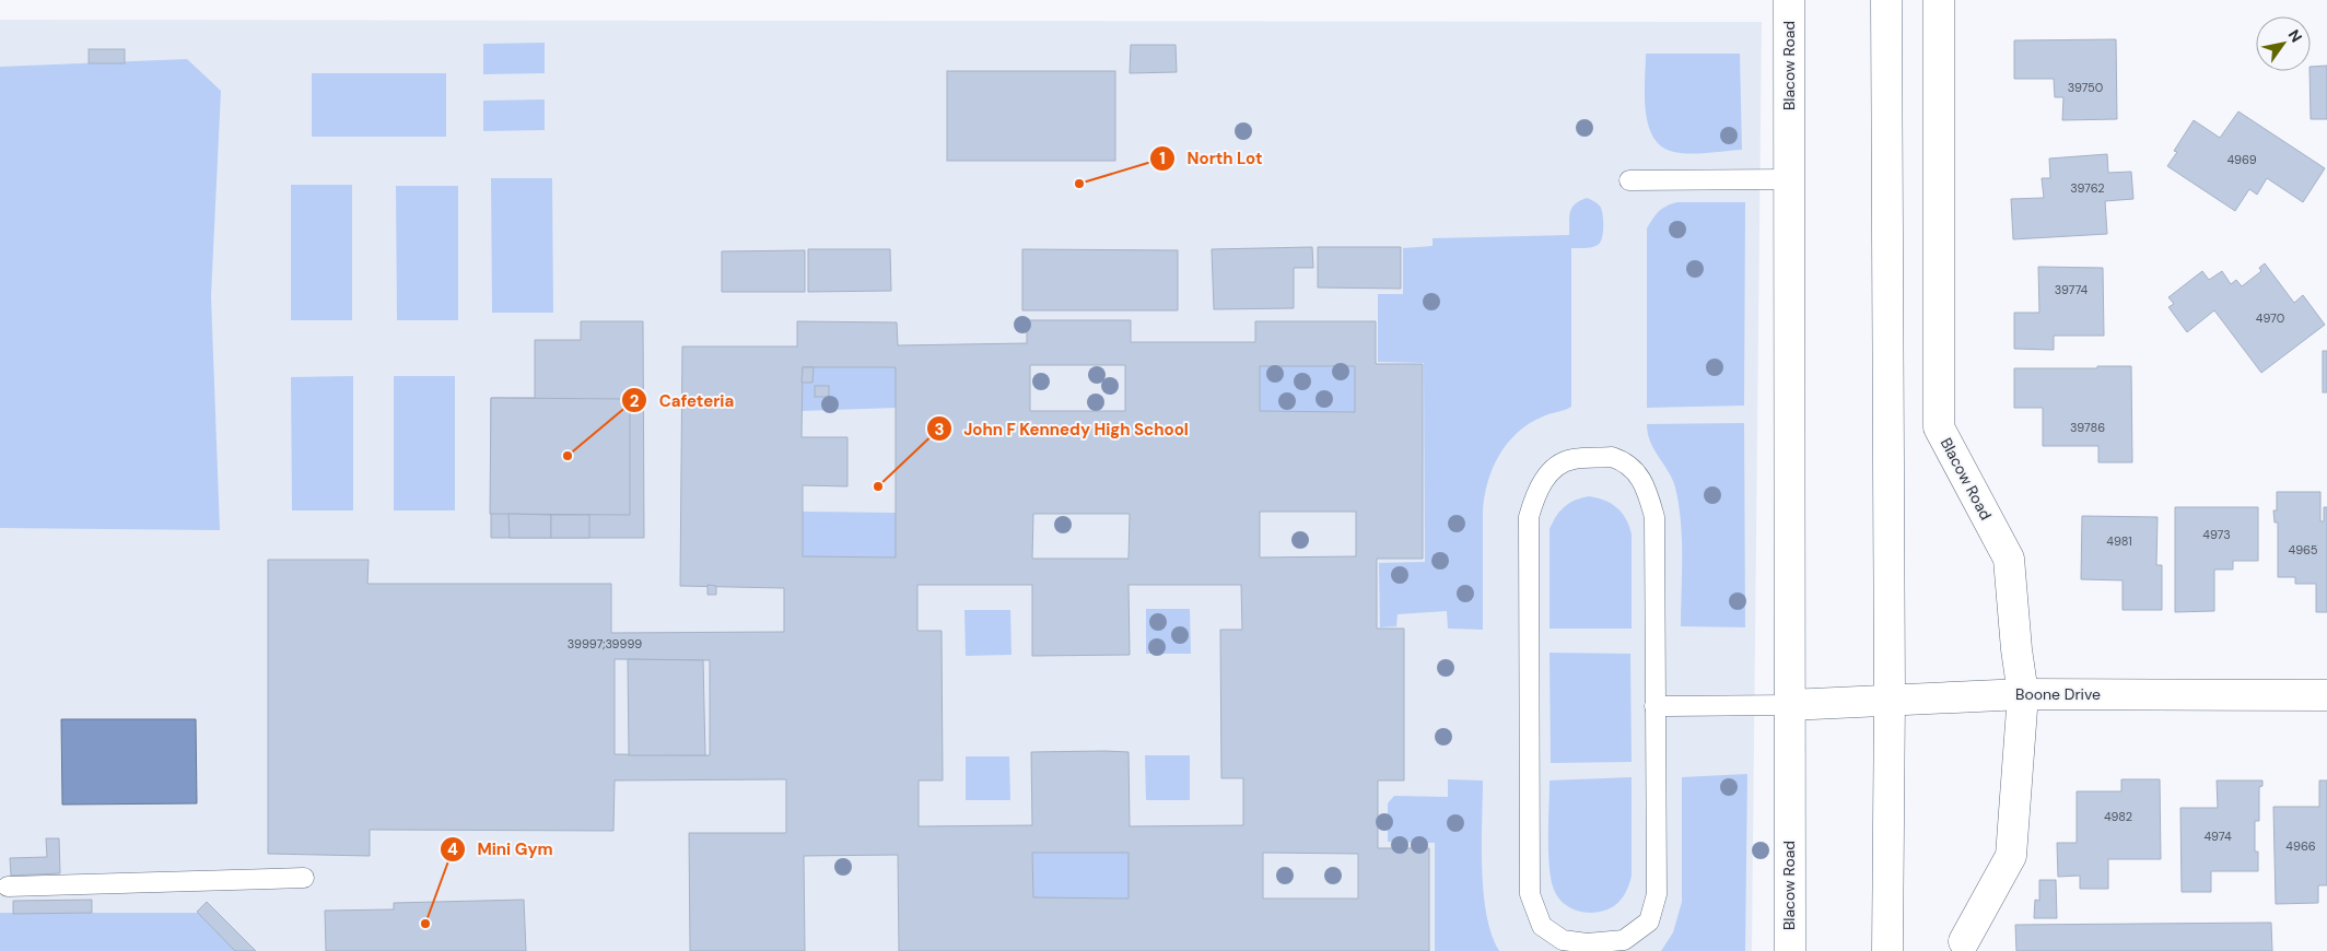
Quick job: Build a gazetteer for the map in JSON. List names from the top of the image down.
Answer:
{
  "streets": {
    "main road": ["Blacow Road", "Boone Drive"]
  },
  "crossings": [
    ["Blacow Road", "Boone Drive"]
  ],
  "places": [
    "North Lot",
    "Cafeteria",
    "John F Kennedy High School",
    "Mini Gym"
  ],
  "house_numbers": [
    "39750",
    "4969",
    "39762",
    "39774",
    "4970",
    "39786",
    "4973",
    "4981",
    "4965",
    "39997;39999",
    "4982",
    "4974",
    "4966"
  ],
  "north": "top right"
}
